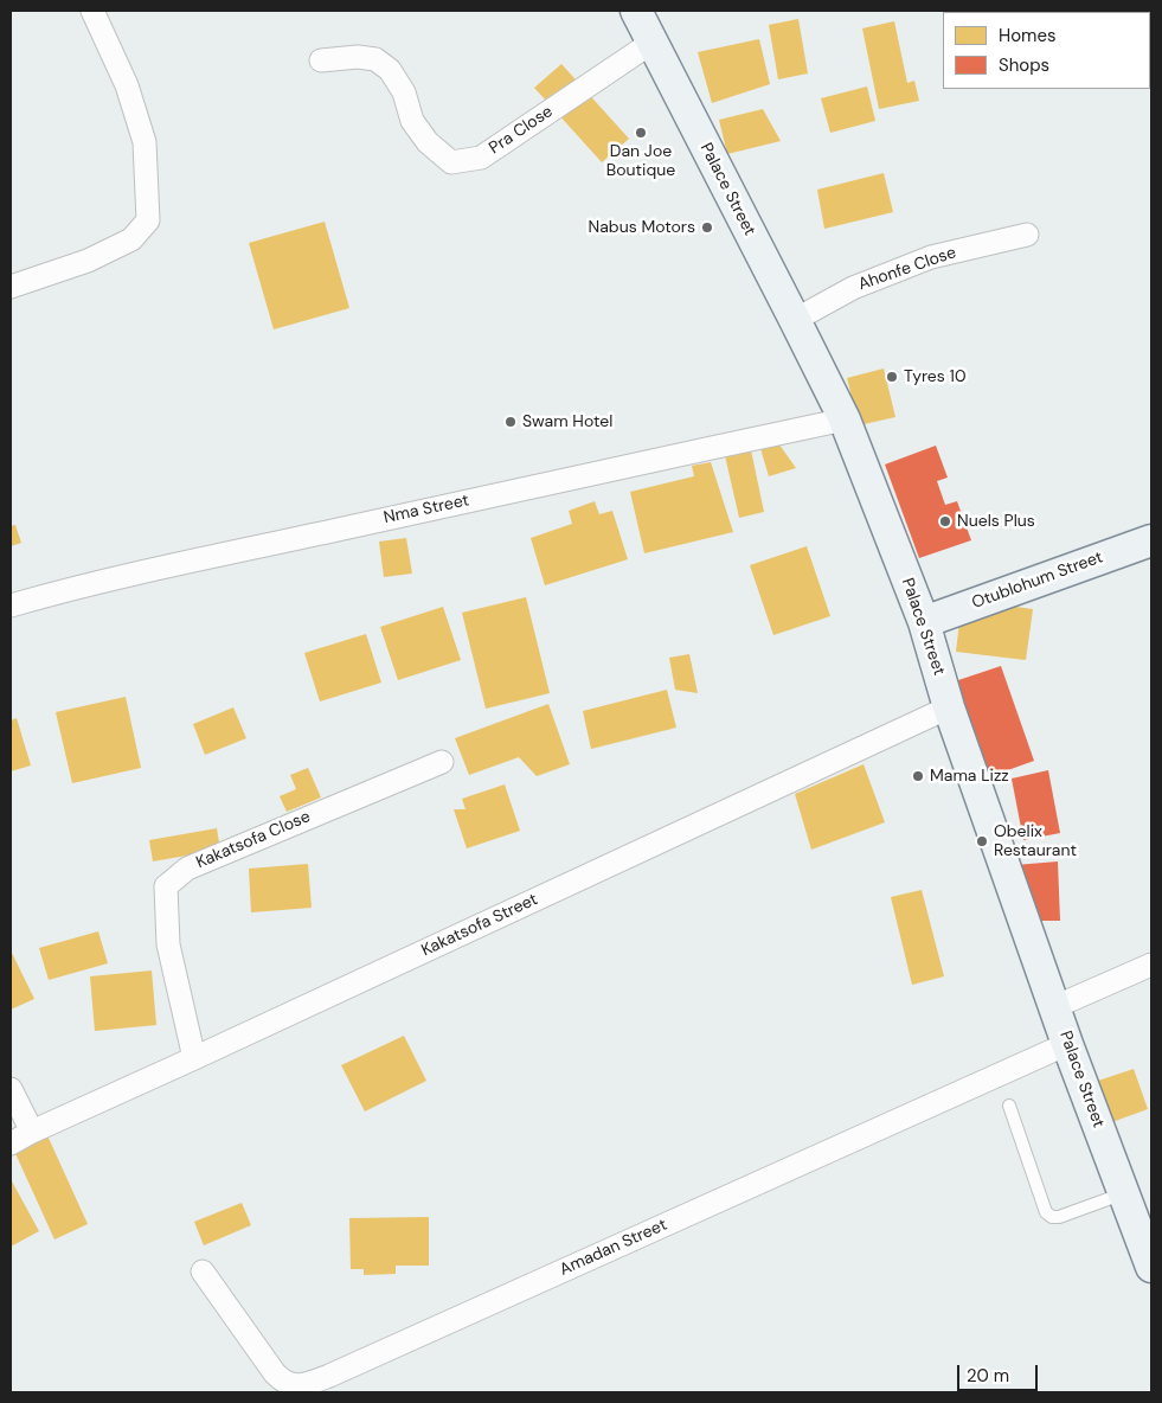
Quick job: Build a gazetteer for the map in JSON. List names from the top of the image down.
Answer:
{
  "streets": {
    "street": [
      "Pra Close",
      "Palace Street",
      "Ahonfe Close",
      "Nma Street",
      "Otublohum Street",
      "Kakatsofa Close",
      "Kakatsofa Street",
      "Amadan Street"
    ]
  },
  "crossings": [
    ["Pra Close", "Palace Street"],
    ["Palace Street", "Ahonfe Close"],
    ["Palace Street", "Nma Street"],
    ["Palace Street", "Otublohum Street"],
    ["Palace Street", "Kakatsofa Street"],
    ["Palace Street", "Amadan Street"],
    ["Kakatsofa Close", "Kakatsofa Street"]
  ],
  "places": [
    "Dan Joe Boutique",
    "Nabus Motors",
    "Tyres 10",
    "Swam Hotel",
    "Nuels Plus",
    "Mama Lizz",
    "Obelix Restaurant"
  ],
  "legend": ["Homes", "Shops"],
  "scale_bar": "20 m"
}
